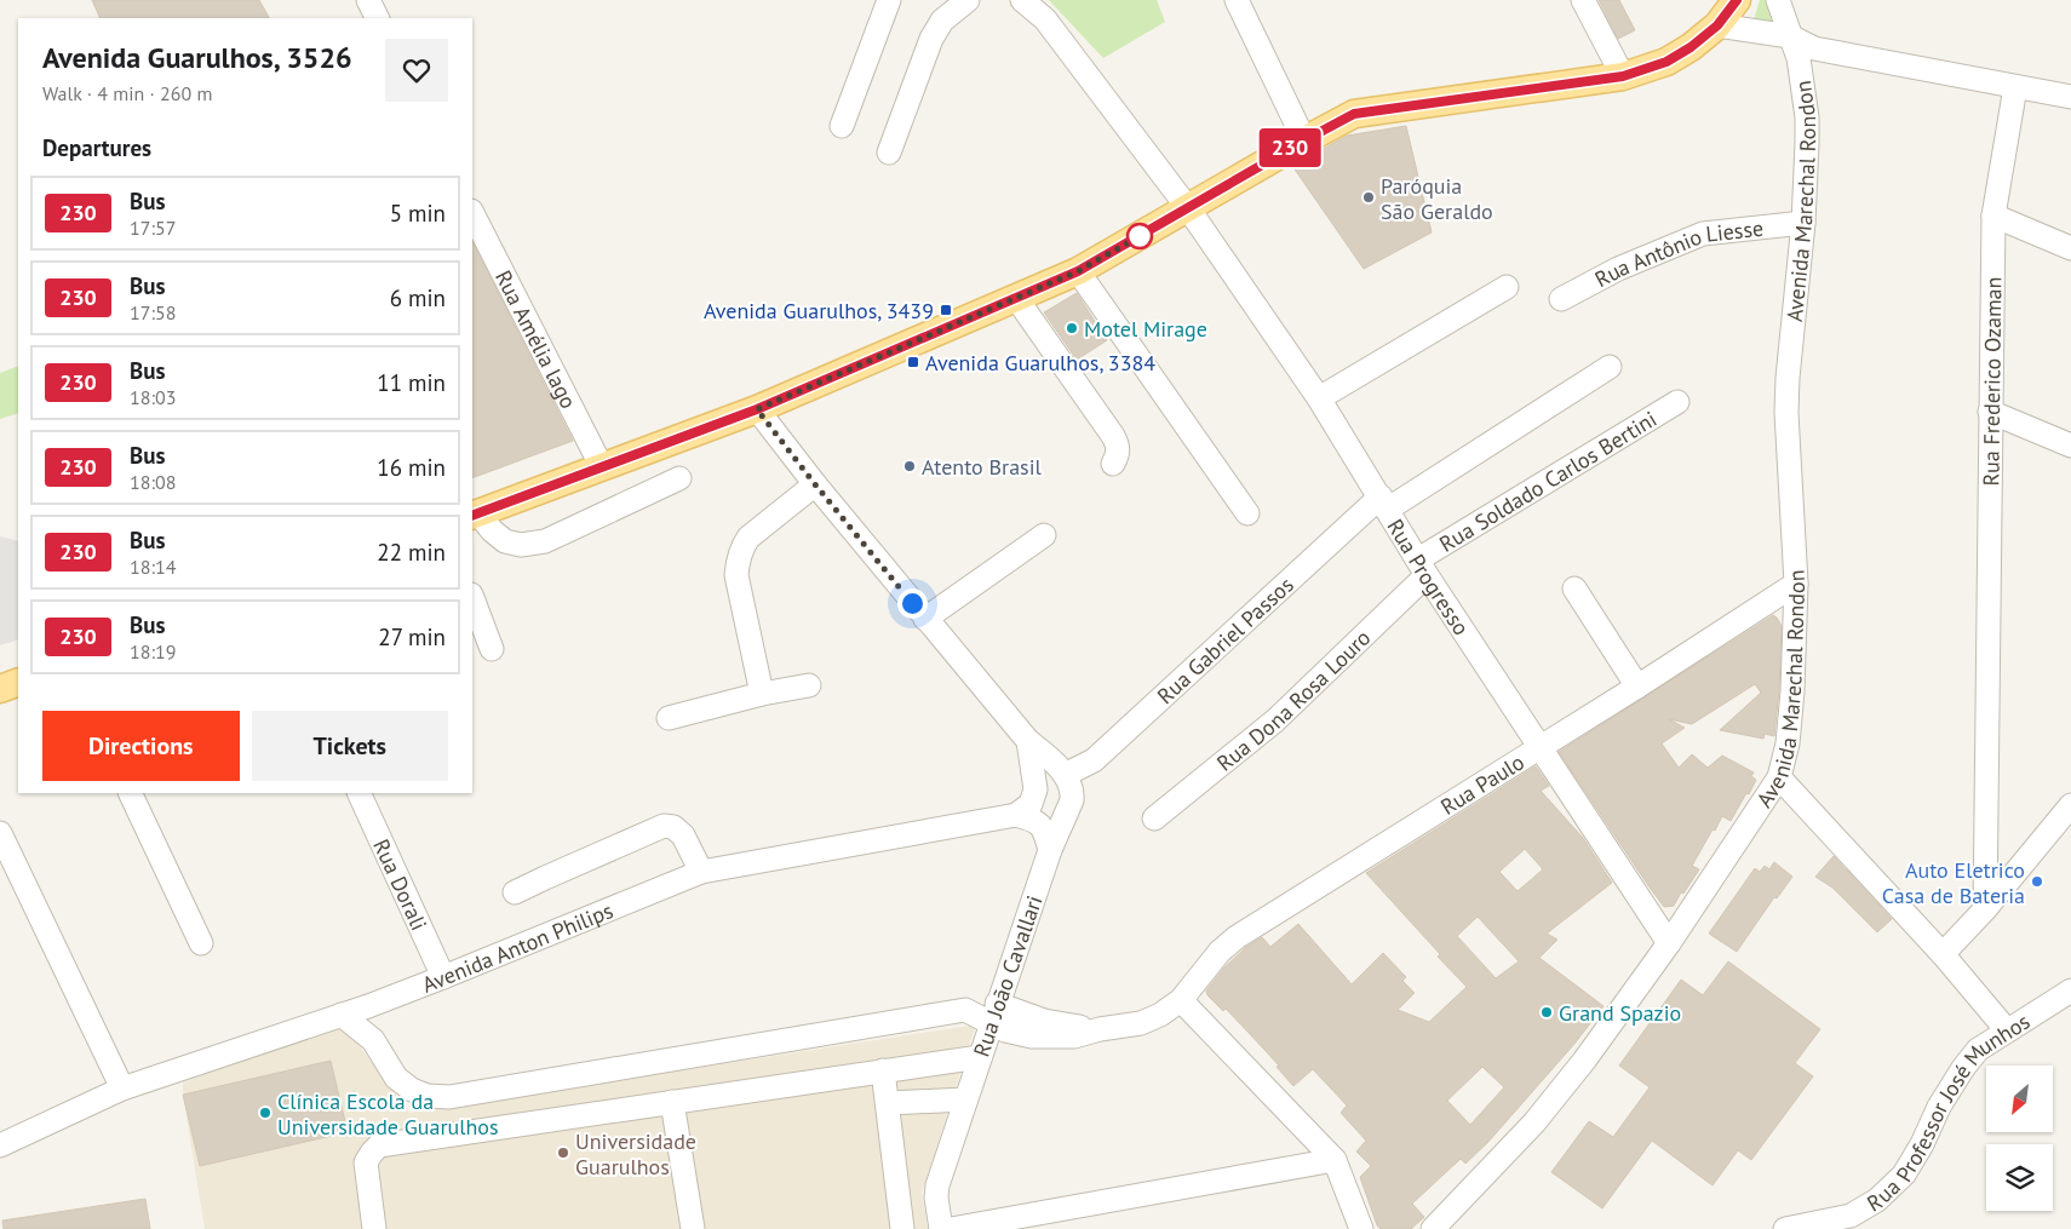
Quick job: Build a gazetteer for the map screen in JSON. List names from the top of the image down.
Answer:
{
  "streets": {
    "street": [
      "Avenida Marechal Rondon",
      "Rua Antônio Liesse",
      "Rua Amélia lago",
      "Rua Frederico Ozaman",
      "Rua Soldado Carlos Bertini",
      "Rua Progresso",
      "Rua Gabriel Passos",
      "Rua Dona Rosa Louro",
      "Rua Paulo",
      "Rua Dorali",
      "Avenida Anton Philips",
      "Rua João Cavallari",
      "Rua Professor José Munhos"
    ]
  },
  "crossings": [
    ["Avenida Marechal Rondon", "Rua Antônio Liesse"],
    ["Avenida Marechal Rondon", "Rua Progresso"],
    ["Avenida Marechal Rondon", "Rua Paulo"],
    ["Rua Soldado Carlos Bertini", "Rua Progresso"],
    ["Rua Soldado Carlos Bertini", "Rua Dona Rosa Louro"],
    ["Rua Progresso", "Rua Gabriel Passos"],
    ["Rua Progresso", "Rua Dona Rosa Louro"],
    ["Rua Progresso", "Rua Paulo"],
    ["Rua Paulo", "Rua João Cavallari"],
    ["Rua Dorali", "Avenida Anton Philips"]
  ],
  "places": {
    "other": [
      "Paróquia São Geraldo",
      "Motel Mirage",
      "Atento Brasil",
      "Auto Eletrico Casa de Bateria",
      "Grand Spazio",
      "Clínica Escola da Universidade Guarulhos",
      "Universidade Guarulhos"
    ],
    "transit": ["Avenida Guarulhos, 3439", "Avenida Guarulhos, 3384"]
  },
  "lines": ["bus line 230"],
  "north": "bottom left",
  "page": {
    "on_map": "230",
    "heading": [
      ["Avenida Guarulhos, 3526", "Walk · 4 min · 260 m"],
      "Departures"
    ],
    "list": [
      {
        "mark": "230",
        "name": "Bus",
        "note": "17:57",
        "value": "5 min"
      },
      {
        "mark": "230",
        "name": "Bus",
        "note": "17:58",
        "value": "6 min"
      },
      {
        "mark": "230",
        "name": "Bus",
        "note": "18:03",
        "value": "11 min"
      },
      {
        "mark": "230",
        "name": "Bus",
        "note": "18:08",
        "value": "16 min"
      },
      {
        "mark": "230",
        "name": "Bus",
        "note": "18:14",
        "value": "22 min"
      },
      {
        "mark": "230",
        "name": "Bus",
        "note": "18:19",
        "value": "27 min"
      }
    ],
    "buttons": ["Directions", "Tickets"]
  }
}
